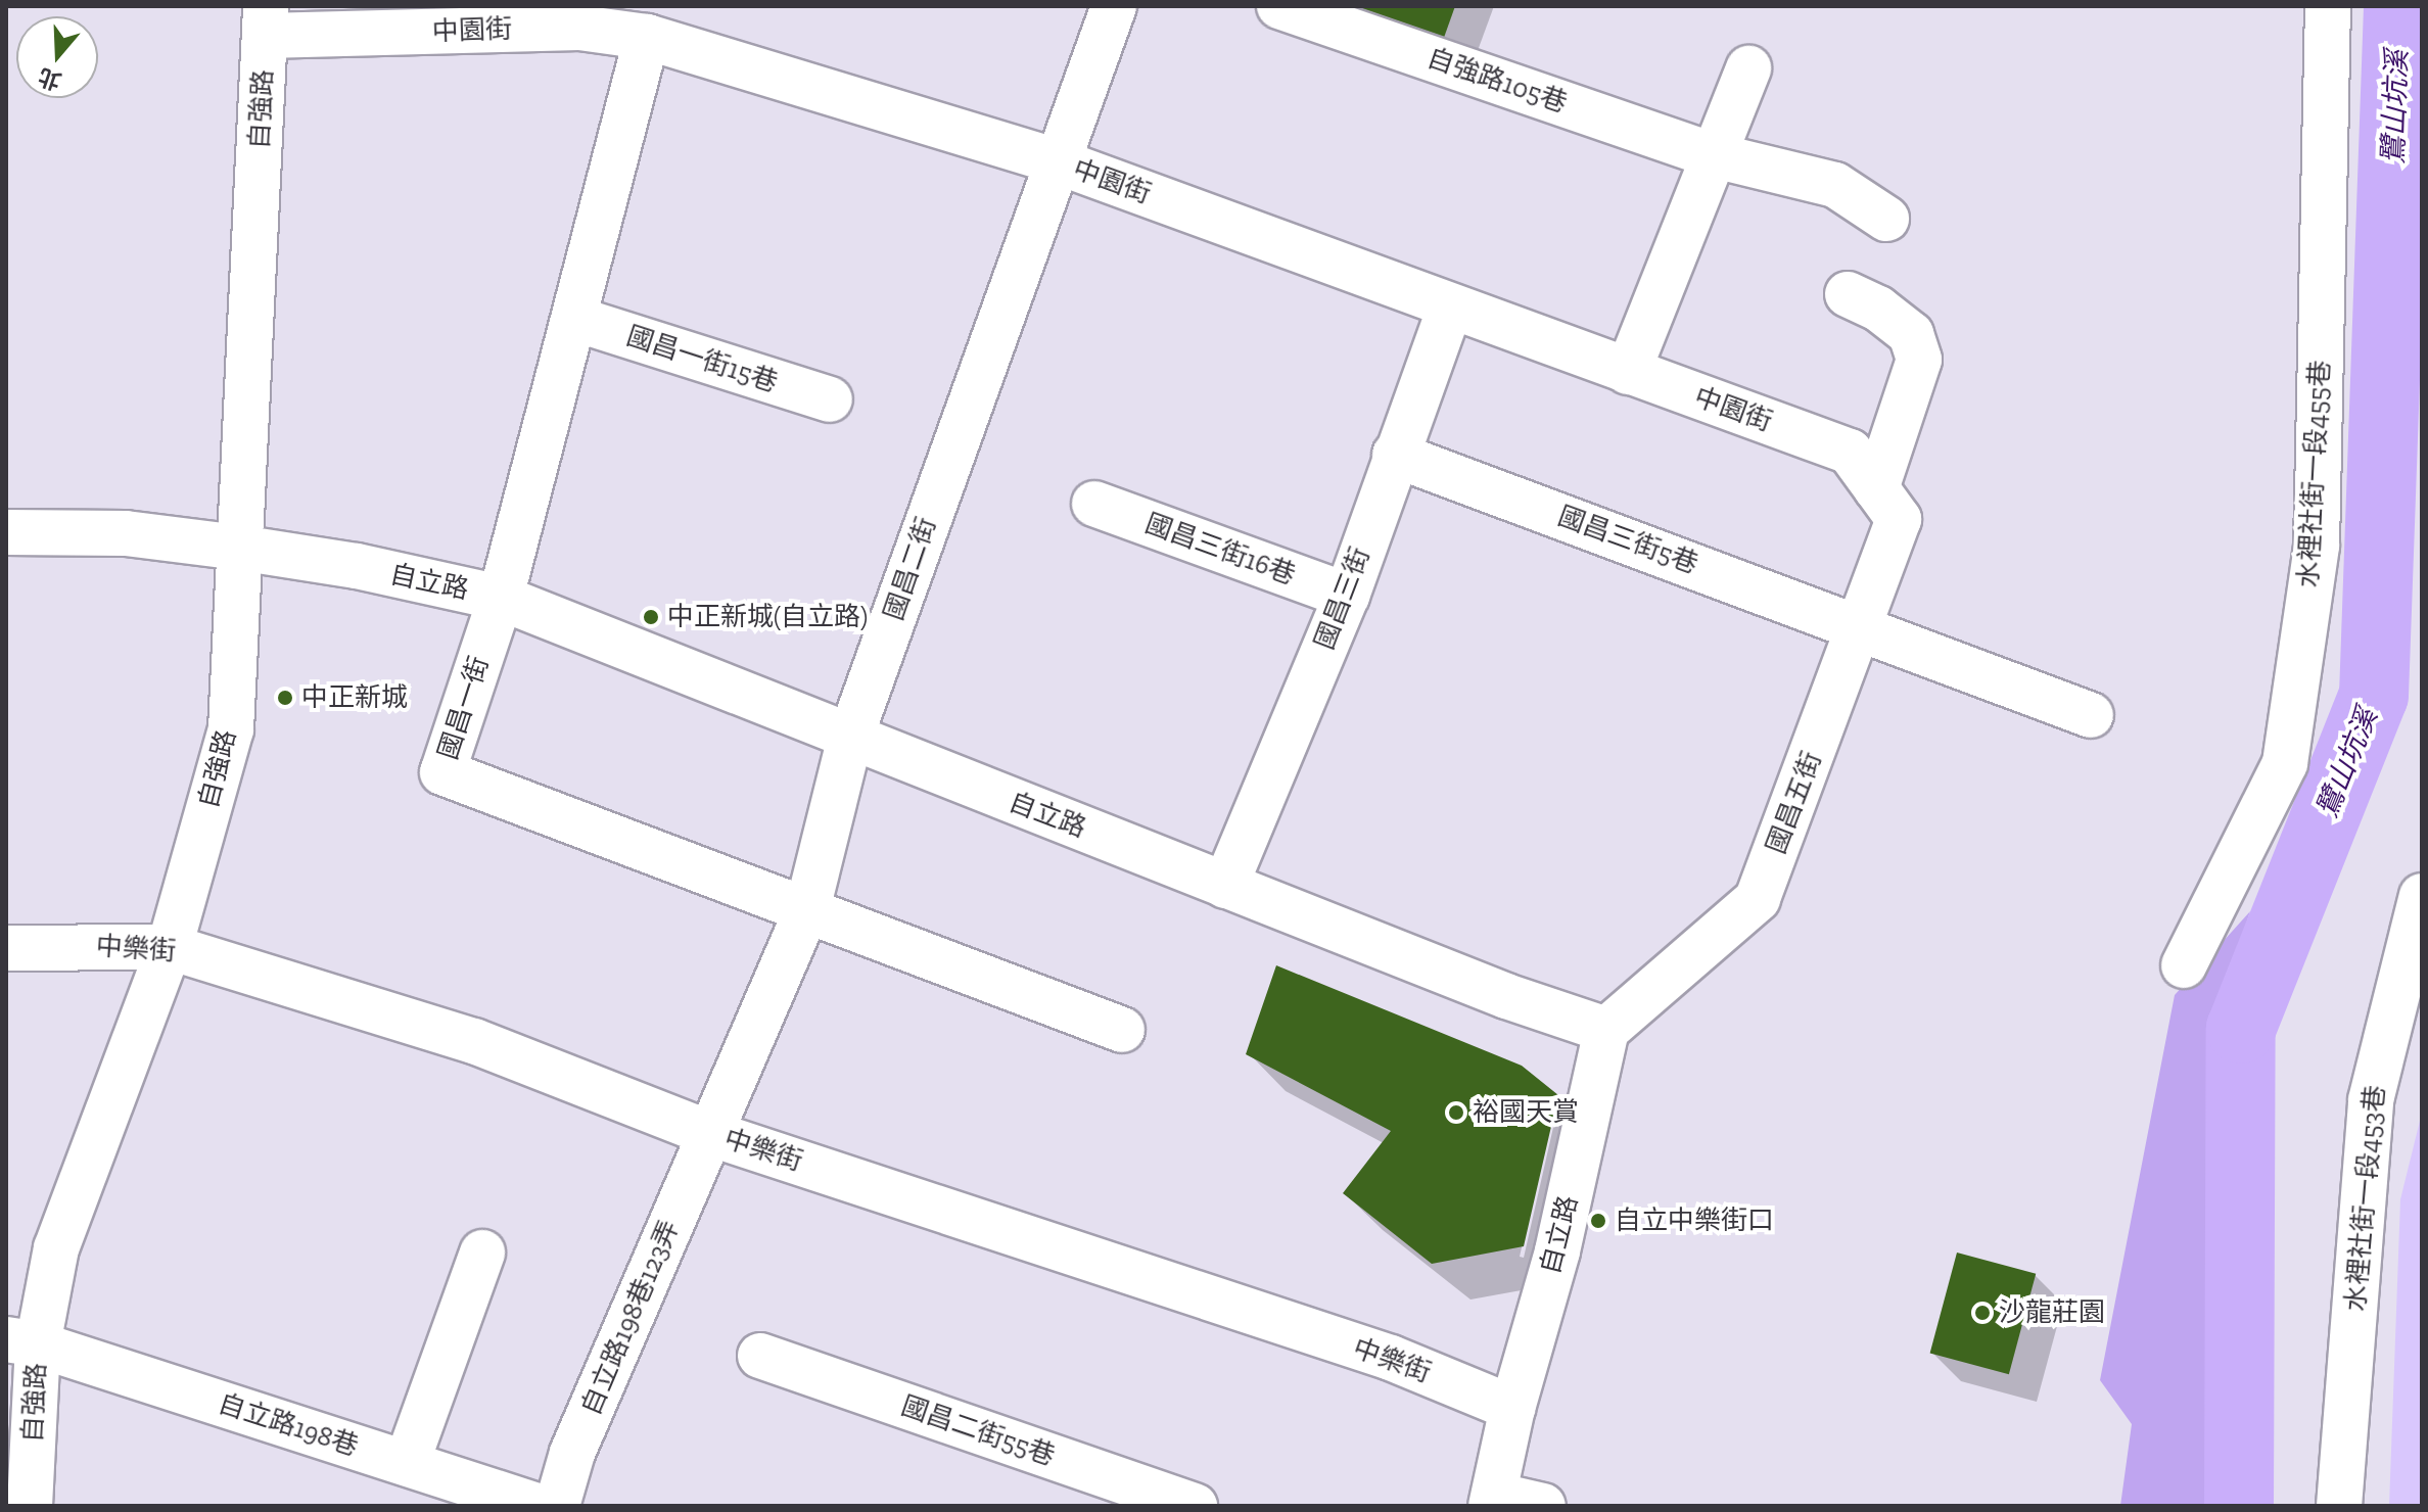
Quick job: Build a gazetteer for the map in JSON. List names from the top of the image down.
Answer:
{
  "streets": {
    "street": [
      "中園街",
      "自強路105巷",
      "自強路",
      "國昌一街15巷",
      "水裡社街一段455巷",
      "國昌三街5巷",
      "國昌三街16巷",
      "國昌二街",
      "自立路",
      "國昌三街",
      "國昌一街",
      "國昌五街",
      "中樂街",
      "水裡社街一段453巷",
      "自立路198巷123弄",
      "自立路198巷",
      "國昌二街55巷"
    ]
  },
  "crossings": [
    ["中園街", "自強路"],
    ["中園街", "國昌二街"],
    ["中園街", "國昌三街"],
    ["中園街", "國昌一街"],
    ["中園街", "國昌五街"],
    ["自強路", "自立路"],
    ["自強路", "中樂街"],
    ["自強路", "自立路198巷"],
    ["國昌一街15巷", "國昌一街"],
    ["國昌三街5巷", "國昌三街"],
    ["國昌三街5巷", "國昌五街"],
    ["國昌三街16巷", "國昌三街"],
    ["國昌二街", "自立路"],
    ["國昌二街", "國昌一街"],
    ["國昌二街", "中樂街"],
    ["國昌二街", "自立路198巷123弄"],
    ["自立路", "國昌三街"],
    ["自立路", "國昌一街"],
    ["自立路", "國昌五街"],
    ["自立路", "中樂街"],
    ["中樂街", "自立路198巷123弄"]
  ],
  "water": ["鷺山坑溪"],
  "places": [
    "中正新城(自立路)",
    "中正新城",
    "裕國天賞",
    "自立中樂街口",
    "沙龍莊園"
  ],
  "north": "bottom"
}
